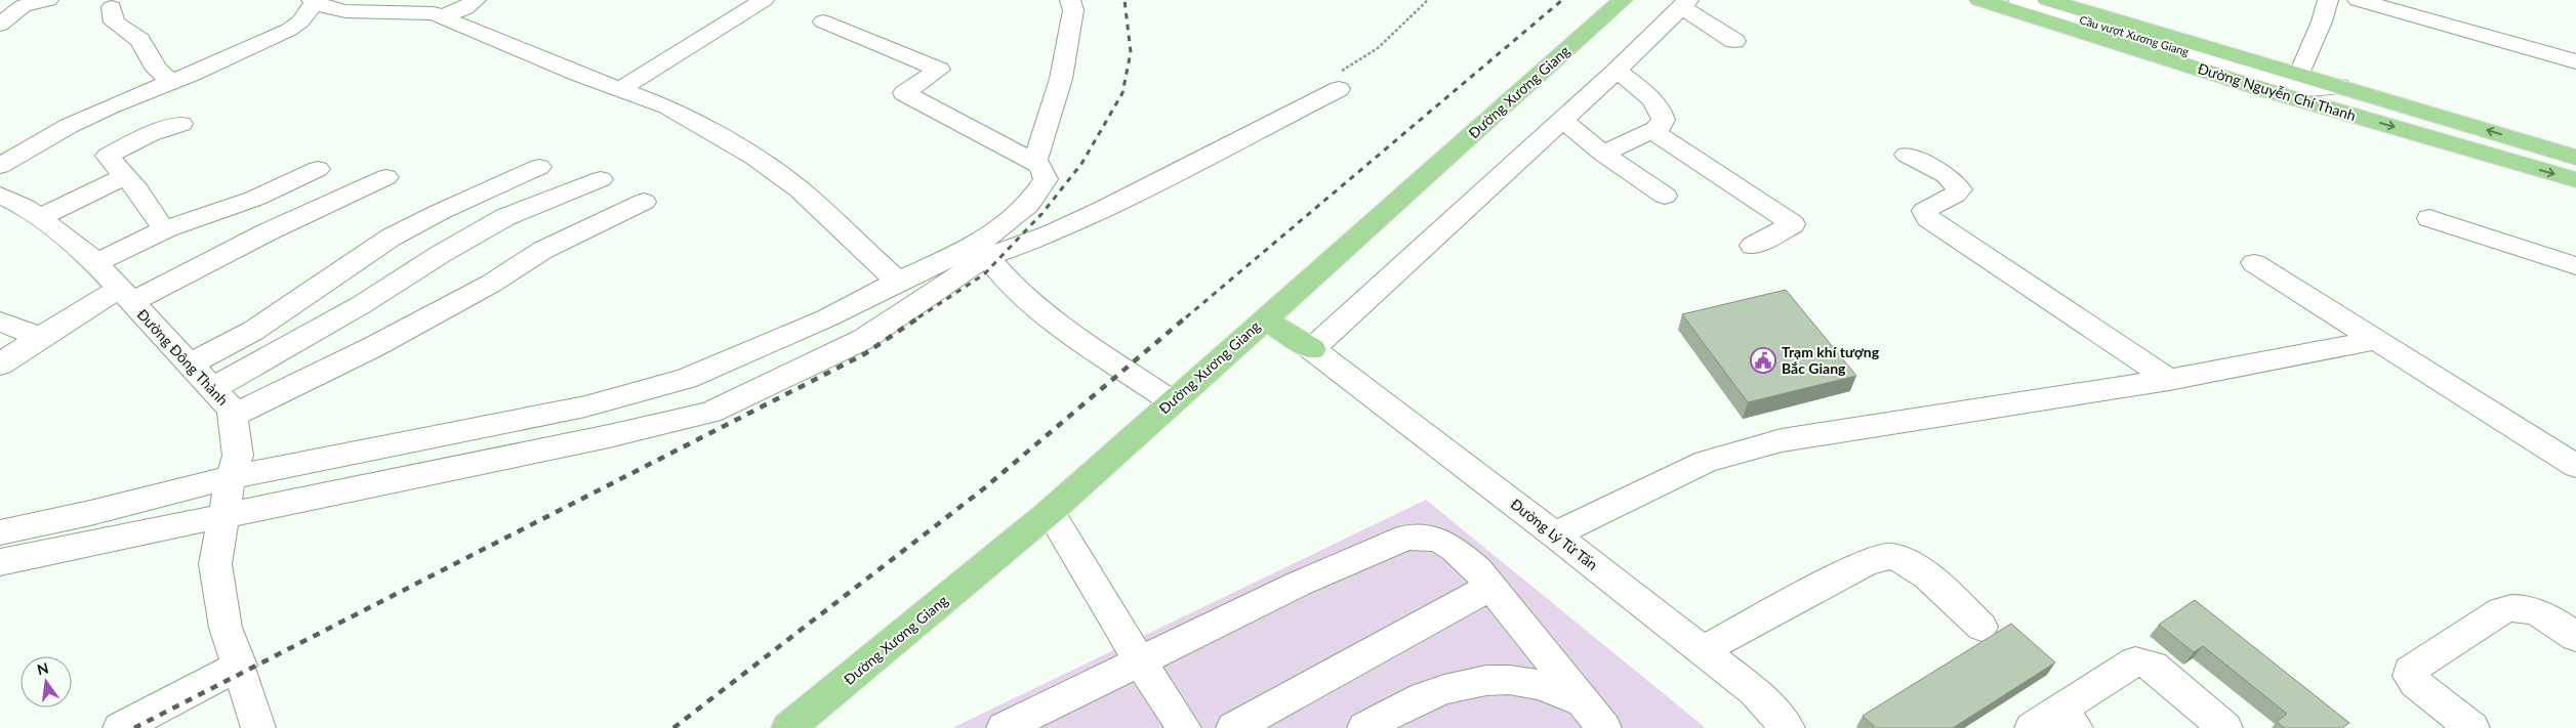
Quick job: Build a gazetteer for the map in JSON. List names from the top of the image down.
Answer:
{
  "streets": {
    "main road": ["Đường Xương Giang", "Đường Nguyễn Chí Thanh"],
    "street": ["Cầu vượt Xương Giang", "Đường Đông Thành", "Đường Lý Tử Tấn"]
  },
  "crossings": [
    ["Cầu vượt Xương Giang", "Đường Nguyễn Chí Thanh"]
  ],
  "places": {
    "public building": ["Trạm khí tượng Bắc Giang"]
  },
  "north": "top"
}
